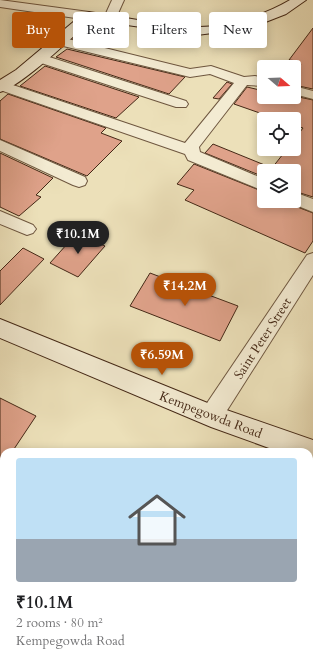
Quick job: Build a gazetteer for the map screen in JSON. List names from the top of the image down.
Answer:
{
  "streets": {
    "street": ["Saint Peter Street", "Kempegowda Road"]
  },
  "crossings": [
    ["Saint Peter Street", "Kempegowda Road"]
  ],
  "north": "right",
  "page": {
    "chip": [
      "Buy",
      "Rent",
      "Filters",
      "New"
    ],
    "price": ["₹10.1M", "₹14.2M", "₹6.59M"],
    "list": [
      {
        "name": "₹10.1M",
        "note": "2 rooms · 80 m² · Kempegowda Road"
      }
    ]
  }
}
